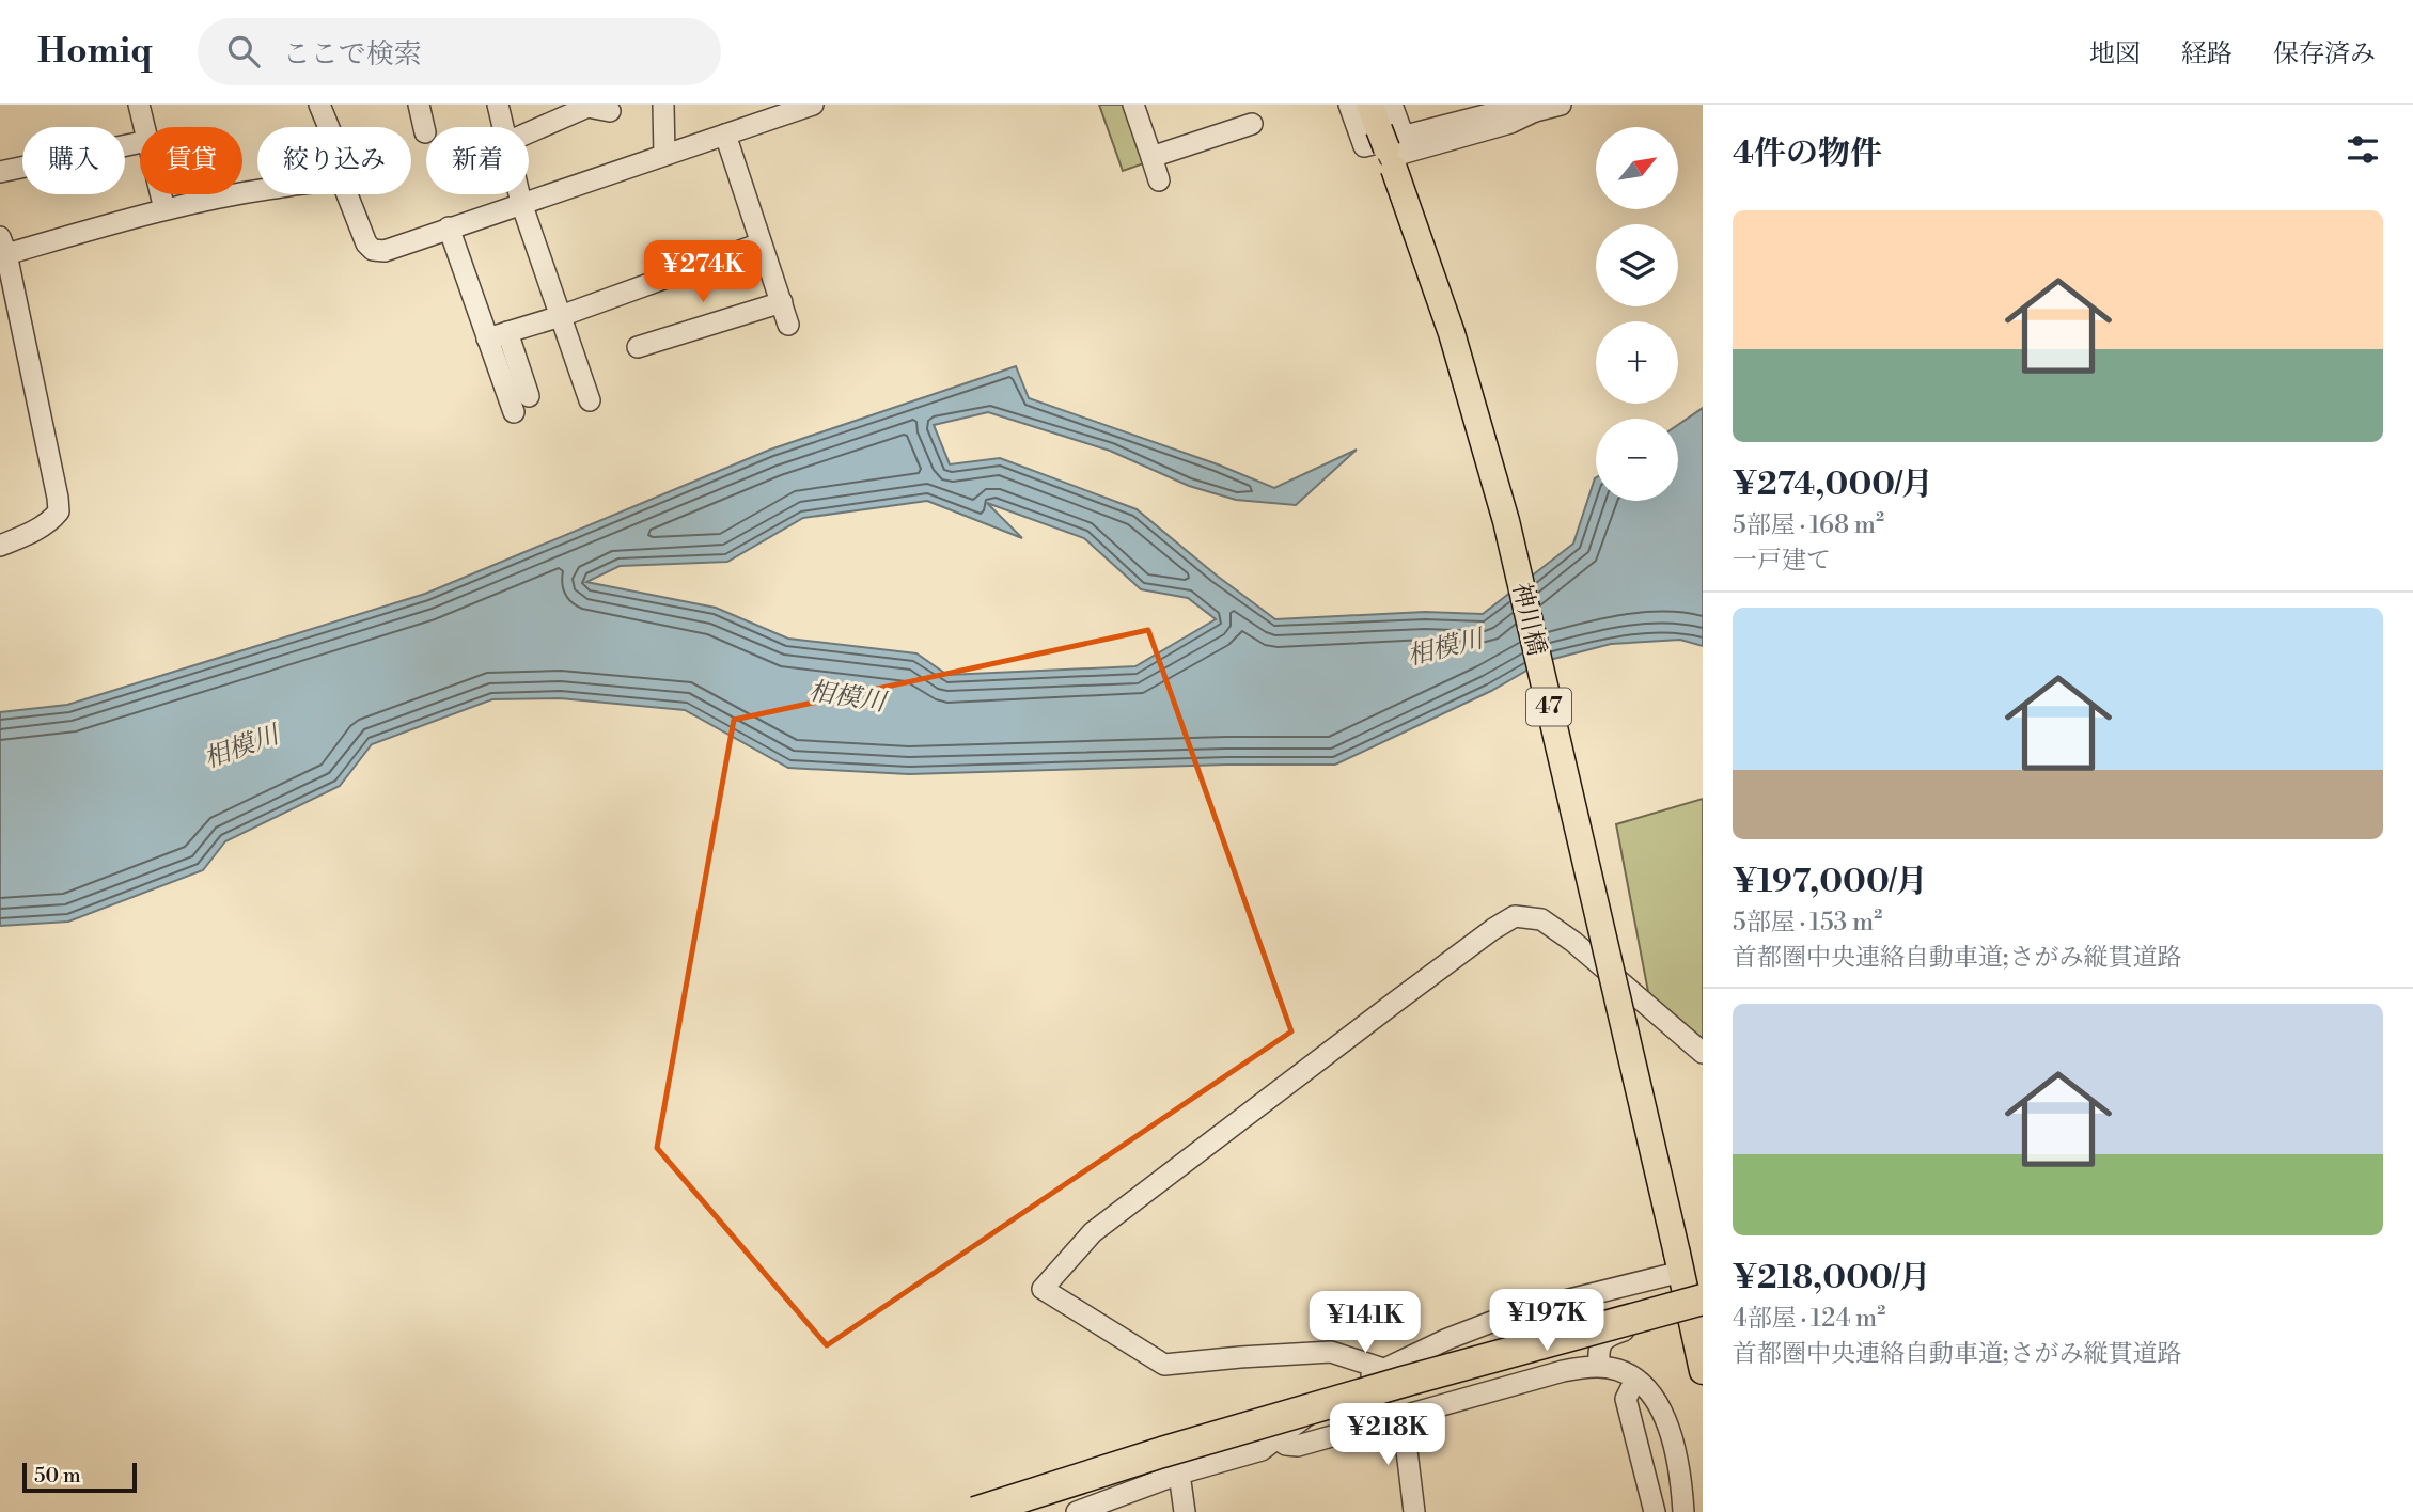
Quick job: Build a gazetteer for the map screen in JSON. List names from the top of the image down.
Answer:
{
  "streets": {
    "main road": ["神川橋", "47"]
  },
  "crossings": [
    ["神川橋", "47"]
  ],
  "water": ["相模川"],
  "scale_bar": "50 m",
  "north": "top right",
  "page": {
    "header": "Homiq",
    "search": "ここで検索",
    "nav": ["地図", "経路", "保存済み"],
    "heading": "4件の物件",
    "map_buttons": ["+", "−"],
    "chip": [
      "購入",
      "賃貸",
      "絞り込み",
      "新着"
    ],
    "list": [
      {
        "name": "¥274,000/月",
        "note": "5部屋 · 168 m² · 一戸建て"
      },
      {
        "name": "¥197,000/月",
        "note": "5部屋 · 153 m² · 首都圏中央連絡自動車道;さがみ縦貫道路"
      },
      {
        "name": "¥218,000/月",
        "note": "4部屋 · 124 m² · 首都圏中央連絡自動車道;さがみ縦貫道路"
      }
    ],
    "price": [
      "¥274K",
      "¥197K",
      "¥141K",
      "¥218K"
    ],
    "scale": "50 m"
  }
}
